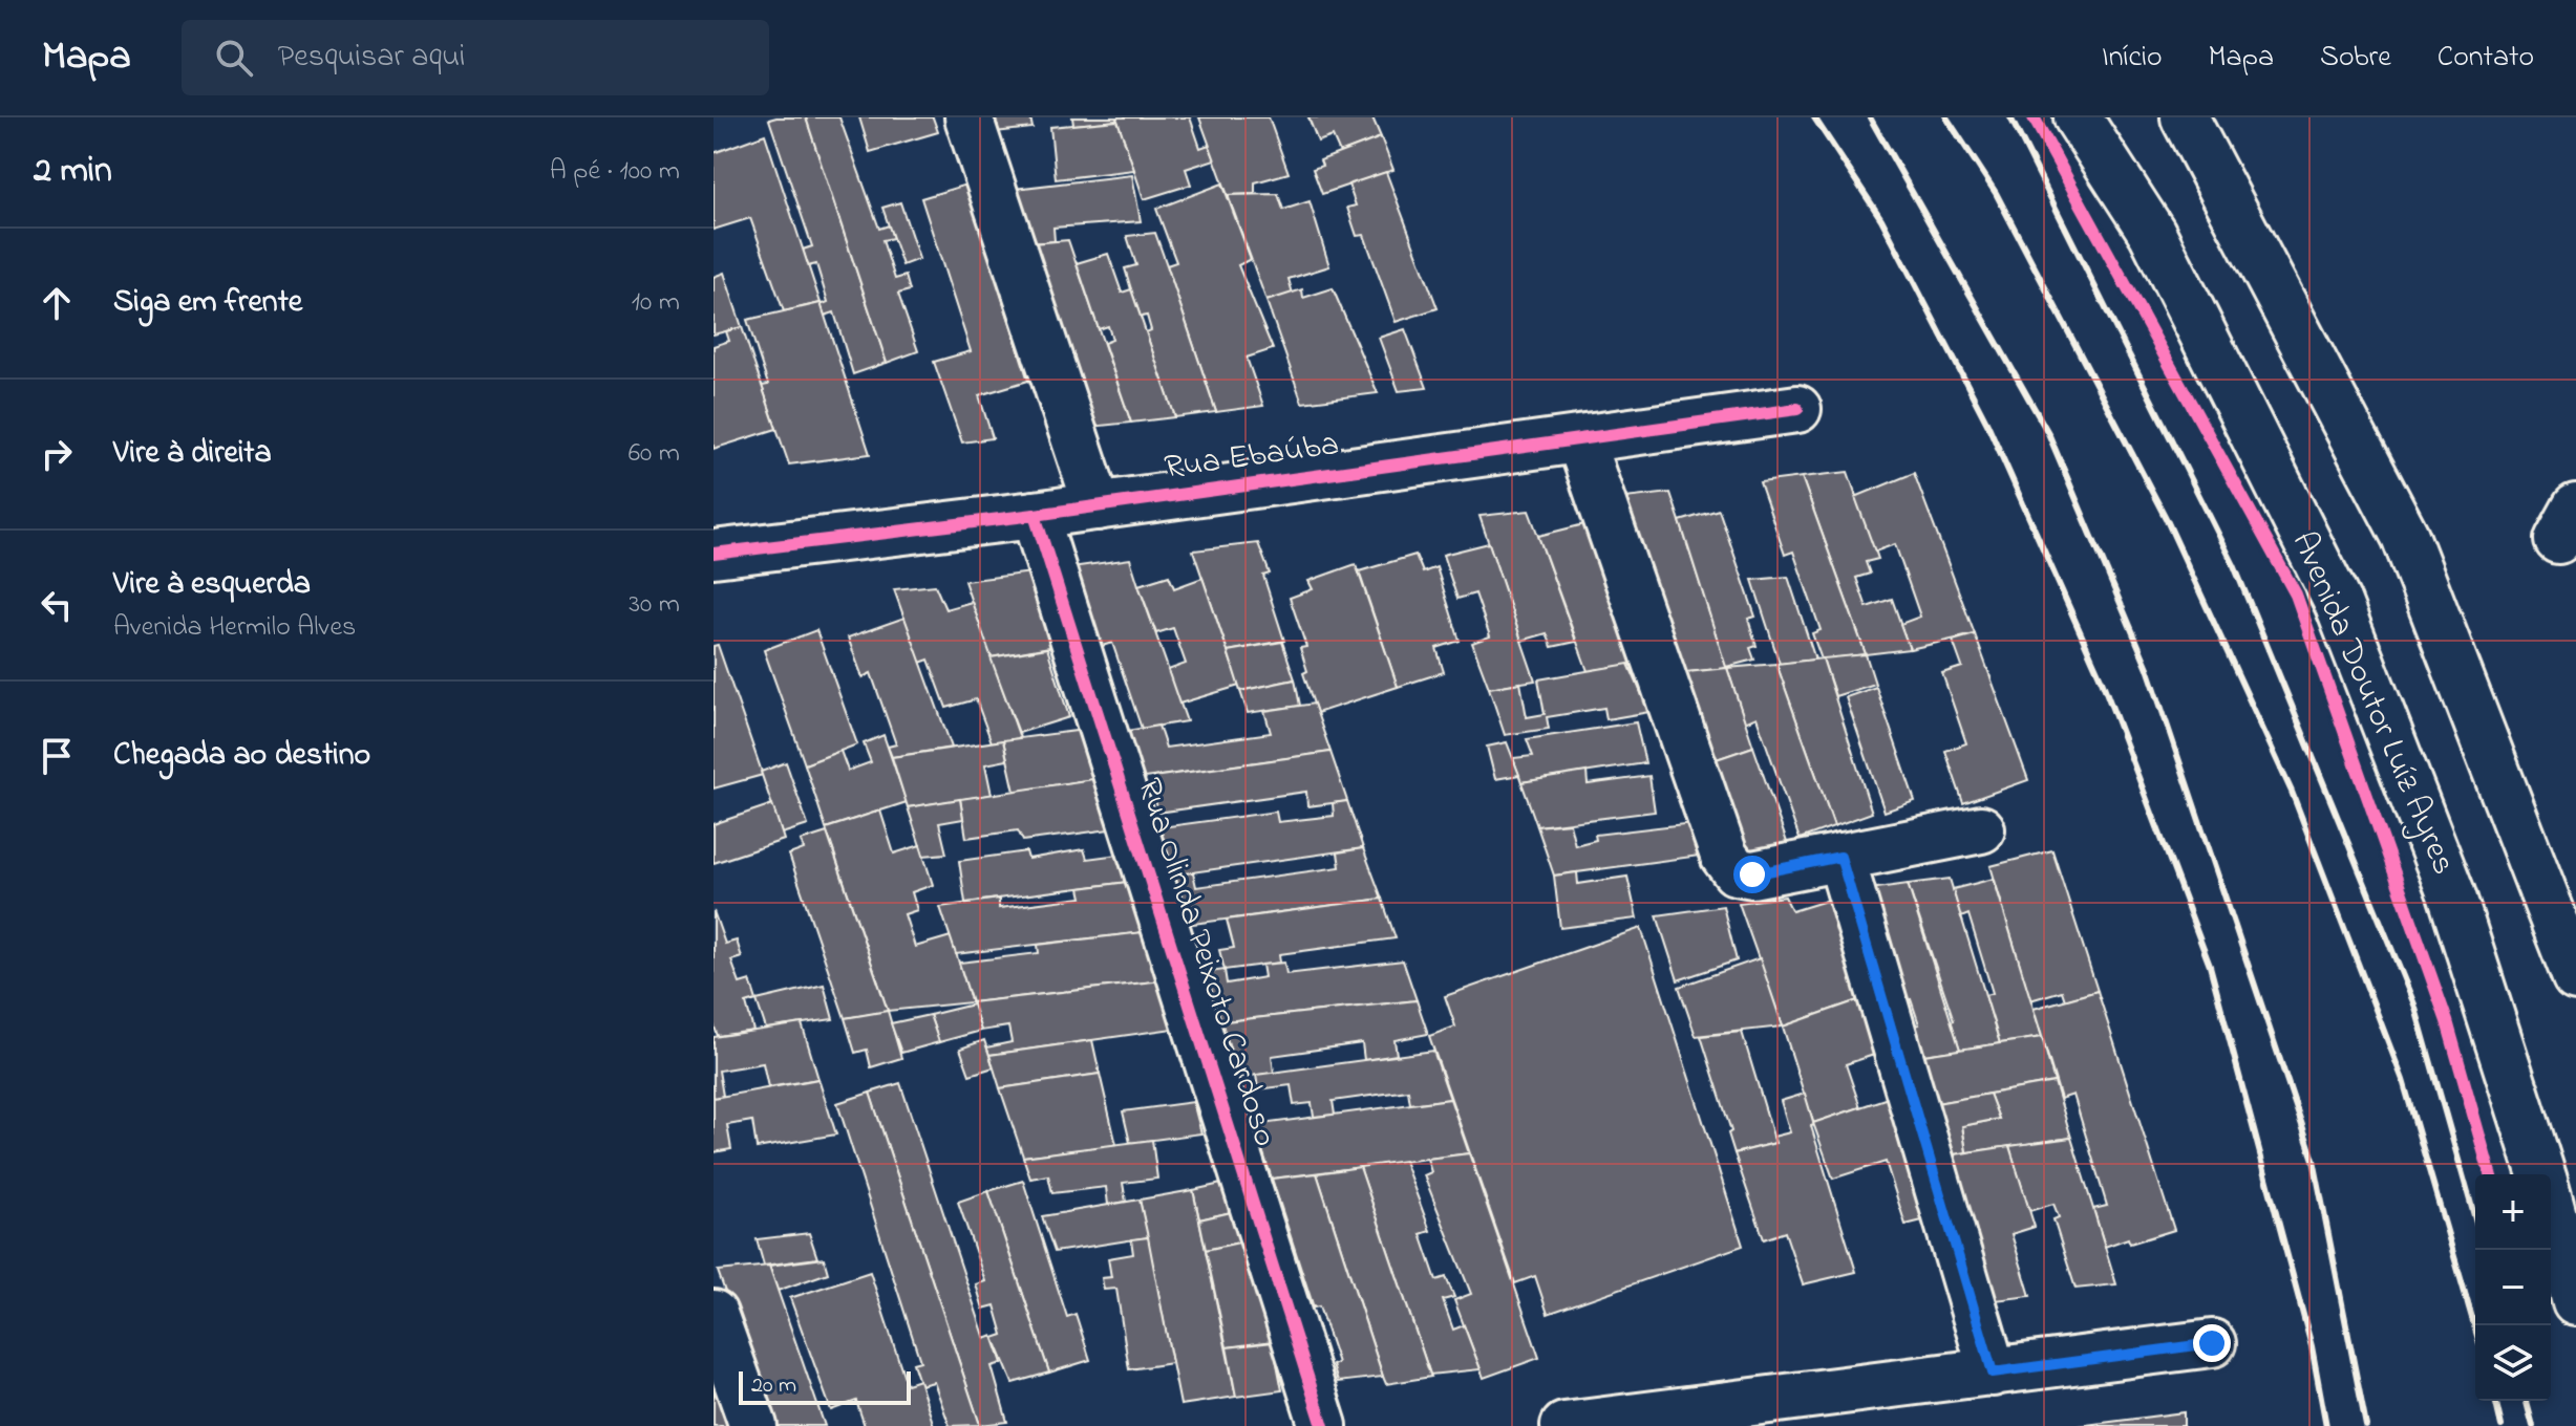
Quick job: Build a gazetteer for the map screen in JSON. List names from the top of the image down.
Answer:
{
  "streets": {
    "main road": ["Rua Ebaúba", "Avenida Doutor Luíz Ayres", "Rua Olinda Peixoto Cardoso"]
  },
  "crossings": [
    ["Rua Ebaúba", "Rua Olinda Peixoto Cardoso"]
  ],
  "scale_bar": "20 m",
  "page": {
    "header": "Mapa",
    "search": "Pesquisar aqui",
    "nav": [
      "Início",
      "Mapa",
      "Sobre",
      "Contato"
    ],
    "heading": ["2 min", "A pé · 100 m"],
    "list": [
      ["Siga em frente", "10 m"],
      ["Vire à direita", "60 m"],
      ["Vire à esquerda", "Avenida Hermilo Alves", "30 m"],
      "Chegada ao destino"
    ],
    "map_buttons": ["+", "−"],
    "scale": "20 m"
  }
}
